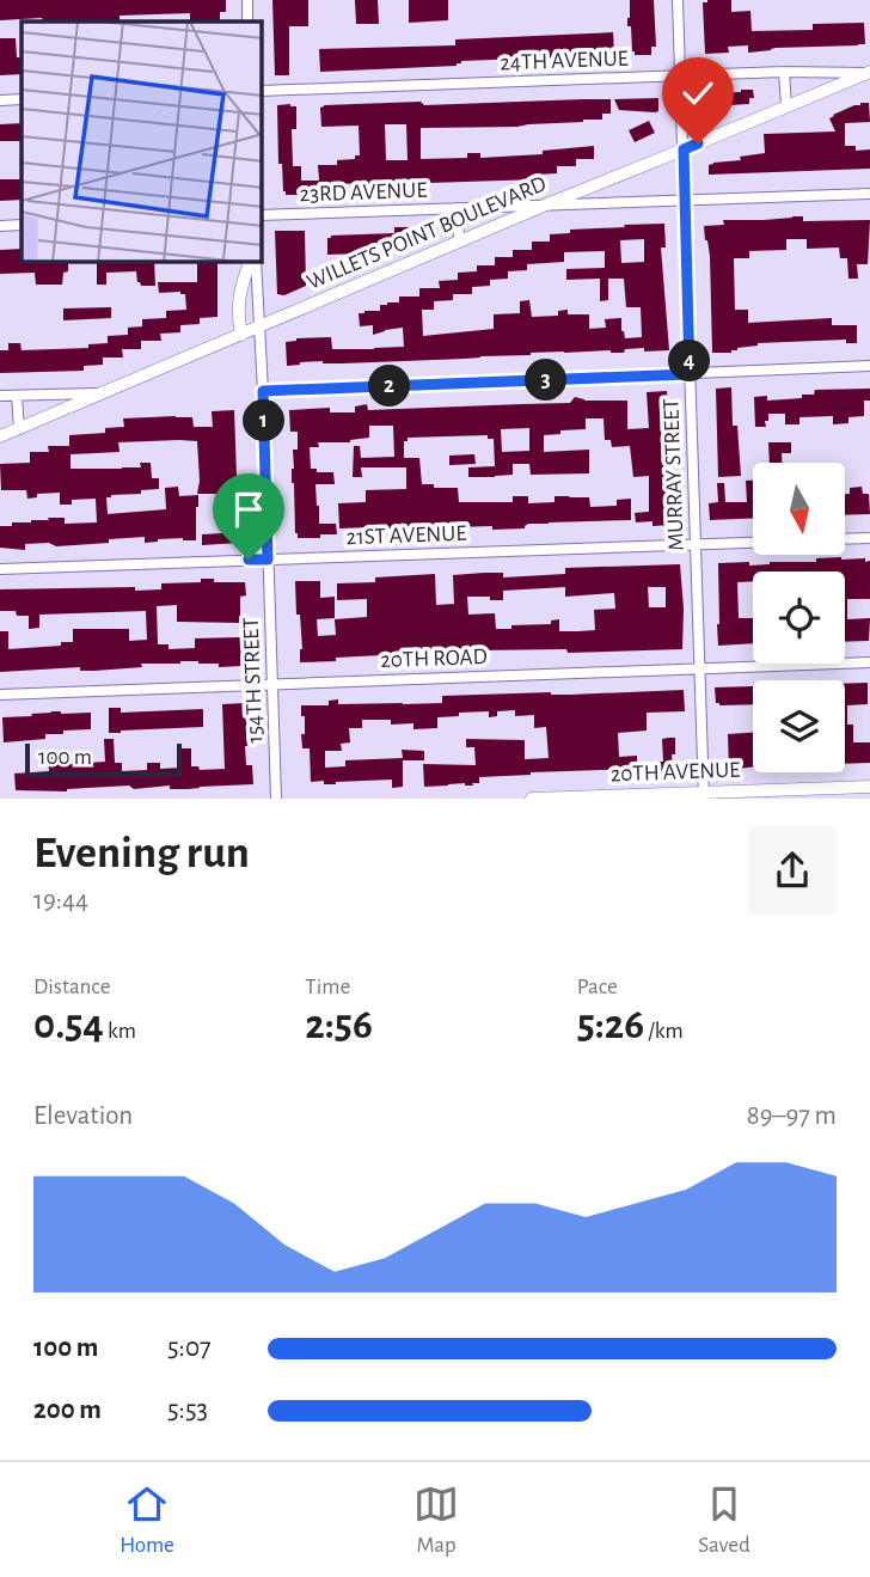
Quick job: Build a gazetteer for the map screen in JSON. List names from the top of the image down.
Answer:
{
  "streets": {
    "street": [
      "24TH AVENUE",
      "23RD AVENUE",
      "WILLETS POINT BOULEVARD",
      "MURRAY STREET",
      "21ST AVENUE",
      "20TH ROAD",
      "154TH STREET",
      "20TH AVENUE"
    ]
  },
  "crossings": [
    ["24TH AVENUE", "WILLETS POINT BOULEVARD"],
    ["24TH AVENUE", "MURRAY STREET"],
    ["23RD AVENUE", "WILLETS POINT BOULEVARD"],
    ["23RD AVENUE", "MURRAY STREET"],
    ["WILLETS POINT BOULEVARD", "MURRAY STREET"],
    ["WILLETS POINT BOULEVARD", "154TH STREET"],
    ["MURRAY STREET", "21ST AVENUE"],
    ["MURRAY STREET", "20TH ROAD"],
    ["MURRAY STREET", "20TH AVENUE"],
    ["21ST AVENUE", "154TH STREET"],
    ["20TH ROAD", "154TH STREET"]
  ],
  "scale_bar": "100 m",
  "north": "bottom",
  "page": {
    "pins": [
      "4",
      "3",
      "2",
      "1"
    ],
    "scale": "100 m",
    "heading": ["Evening run", "19:44"],
    "stats": [
      ["Distance", "0.54 km"],
      ["Time", "2:56"],
      ["Pace", "5:26 /km"]
    ],
    "chart": ["Elevation", "89–97 m"],
    "list": [
      {
        "name": "100 m",
        "note": "5:07"
      },
      {
        "name": "200 m",
        "note": "5:53"
      }
    ],
    "tabs": ["Home", "Map", "Saved"]
  }
}
